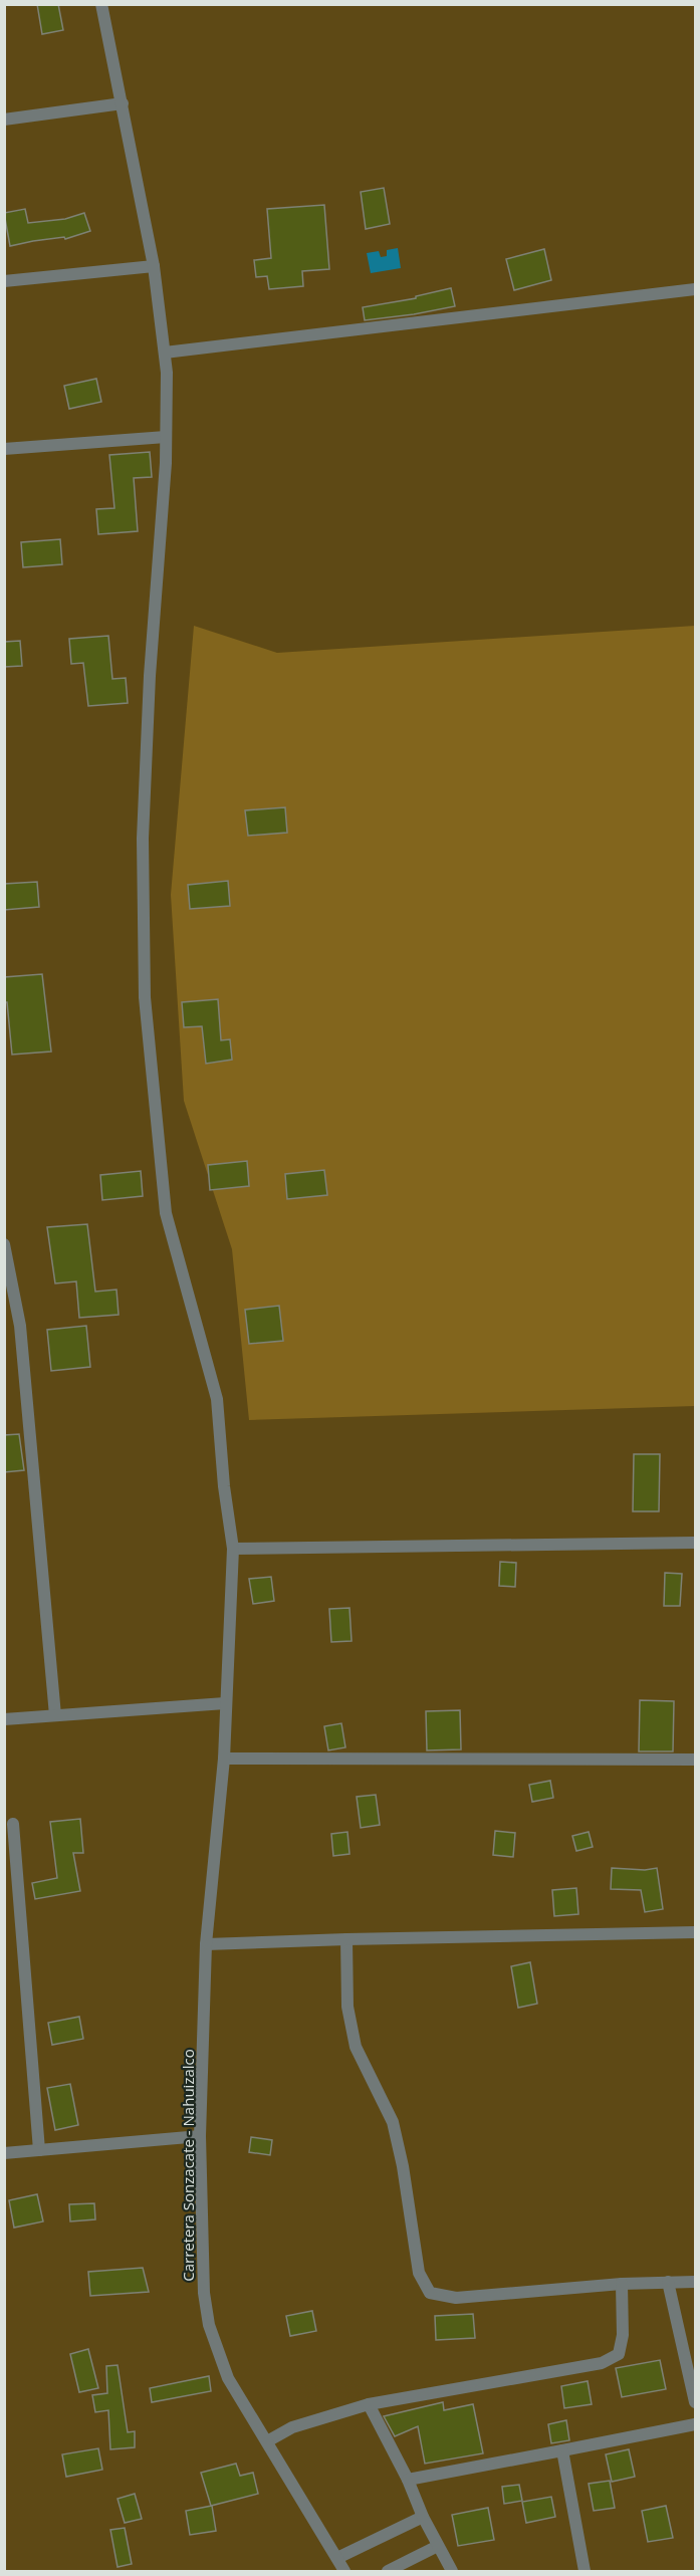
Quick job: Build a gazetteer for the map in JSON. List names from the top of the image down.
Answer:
{
  "streets": {
    "street": ["Carretera Sonzacate - Nahuizalco"]
  }
}
